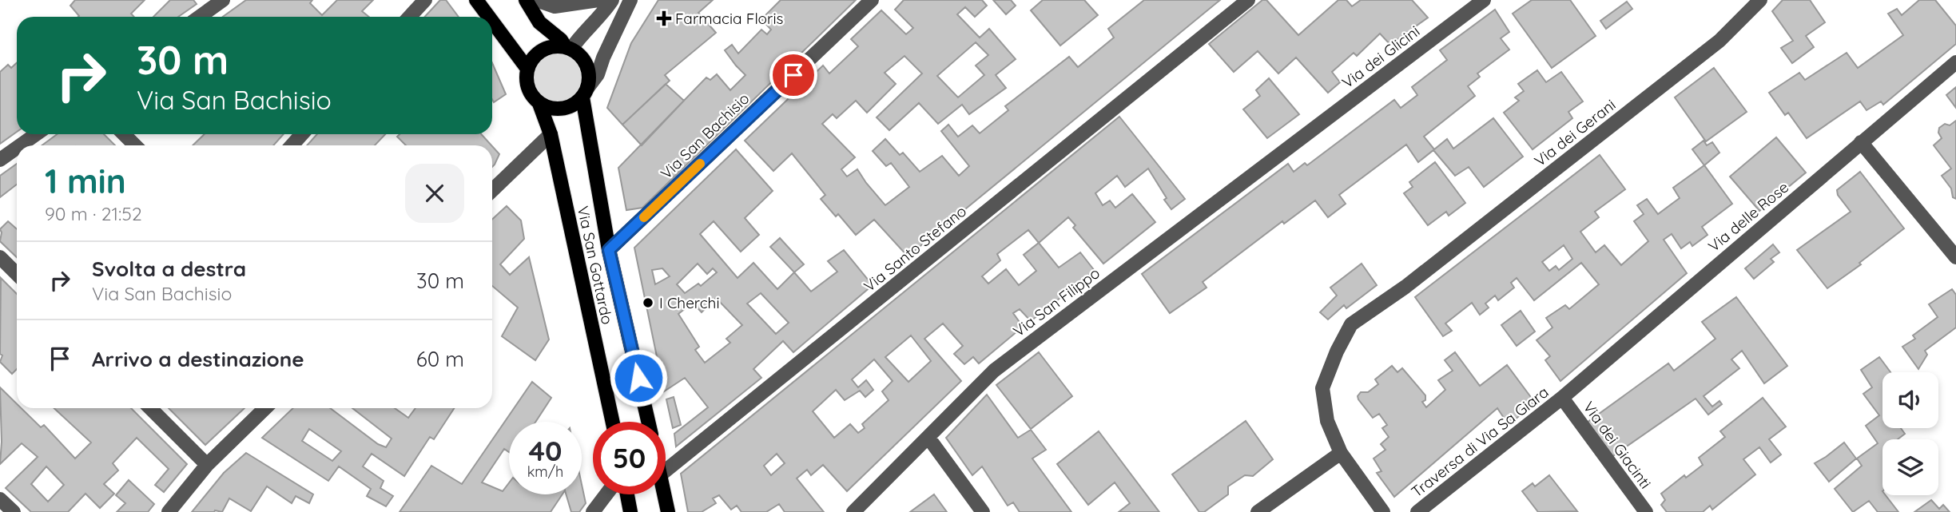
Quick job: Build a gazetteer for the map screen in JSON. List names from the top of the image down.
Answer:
{
  "streets": {
    "main road": ["Via San Gottardo"],
    "street": [
      "Via dei Glicini",
      "Via dei Gerani",
      "Via San Bachisio",
      "Via delle Rose",
      "Via Santo Stefano",
      "Via San Filippo",
      "Traversa di Via Sa Giara",
      "Via dei Giacinti"
    ]
  },
  "crossings": [
    ["Via dei Glicini", "Via San Filippo"],
    ["Via San Bachisio", "Via San Gottardo"],
    ["Via delle Rose", "Traversa di Via Sa Giara"],
    ["Via delle Rose", "Via dei Giacinti"],
    ["Traversa di Via Sa Giara", "Via dei Giacinti"]
  ],
  "places": {
    "health": ["Farmacia Floris"],
    "other": ["I Cherchi"]
  },
  "page": {
    "turn": ["30 m", "Via San Bachisio"],
    "heading": ["1 min", "90 m · 21:52"],
    "list": [
      {
        "name": "Svolta a destra",
        "note": "Via San Bachisio",
        "value": "30 m"
      },
      {
        "name": "Arrivo a destinazione",
        "value": "60 m"
      }
    ],
    "speed": "40 km/h",
    "limit": "50"
  }
}
